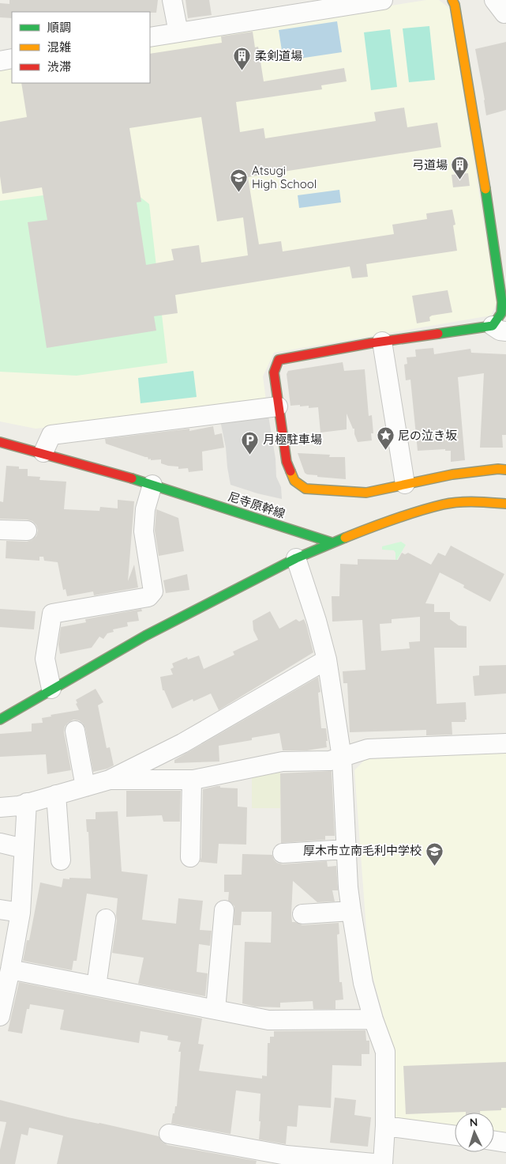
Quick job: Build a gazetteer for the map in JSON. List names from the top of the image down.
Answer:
{
  "streets": {
    "street": ["尼寺原幹線"]
  },
  "places": {
    "building": ["柔剣道場", "弓道場"],
    "school or university": ["Atsugi High School", "厚木市立南毛利中学校"],
    "place": ["尼の泣き坂"],
    "parking": ["月極駐車場"]
  },
  "legend": ["順調", "混雑", "渋滞"],
  "north": "top"
}
